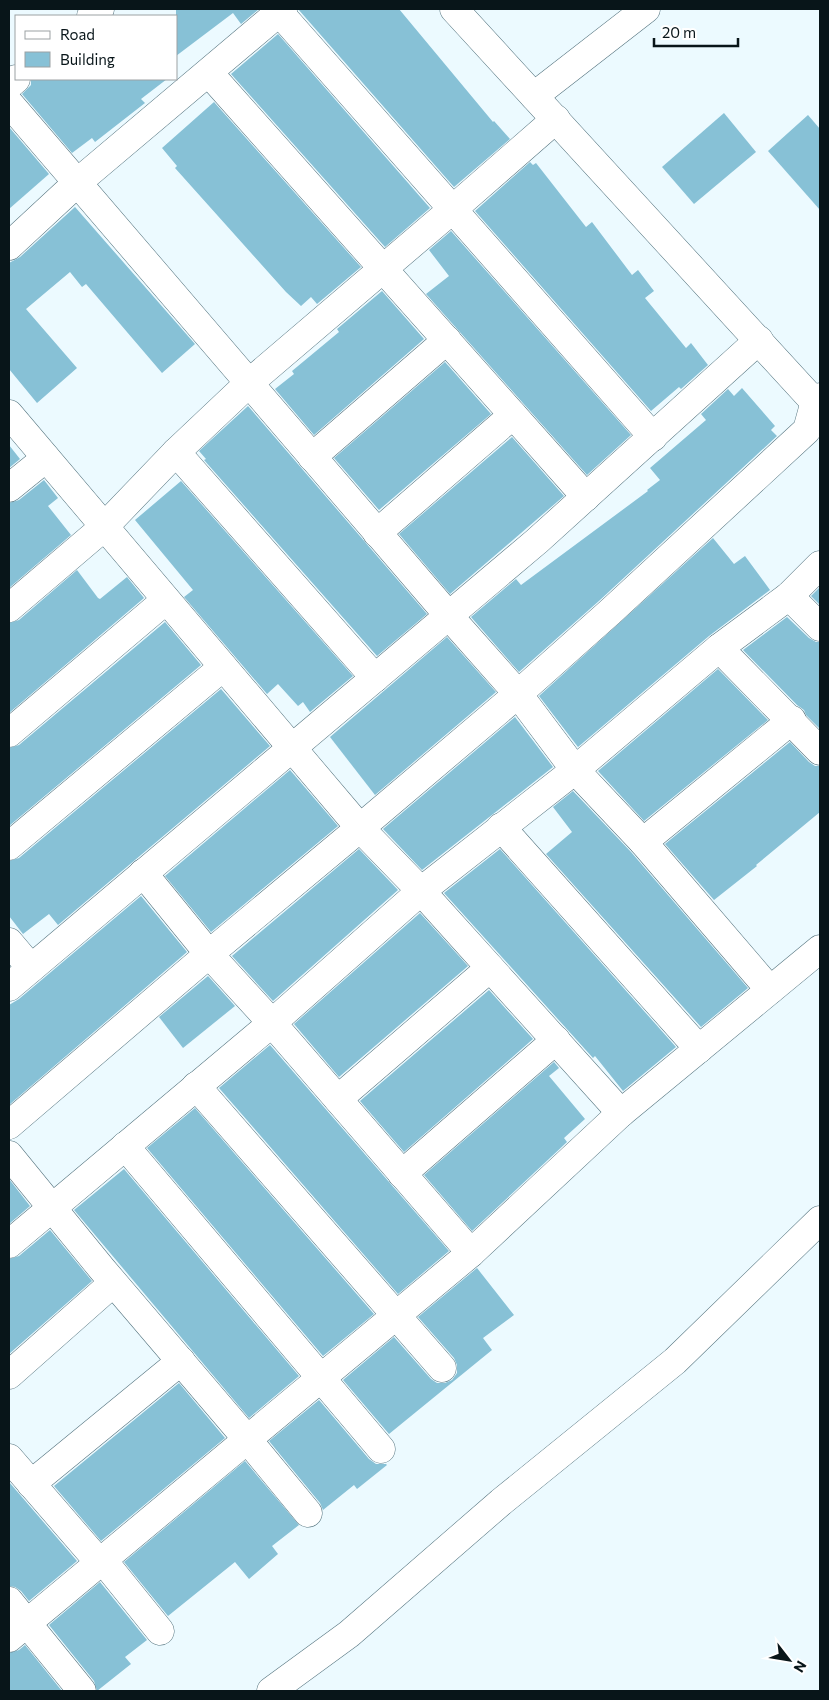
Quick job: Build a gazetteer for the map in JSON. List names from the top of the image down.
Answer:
{
  "legend": ["Road", "Building"],
  "scale_bar": "20 m",
  "north": "bottom right"
}
